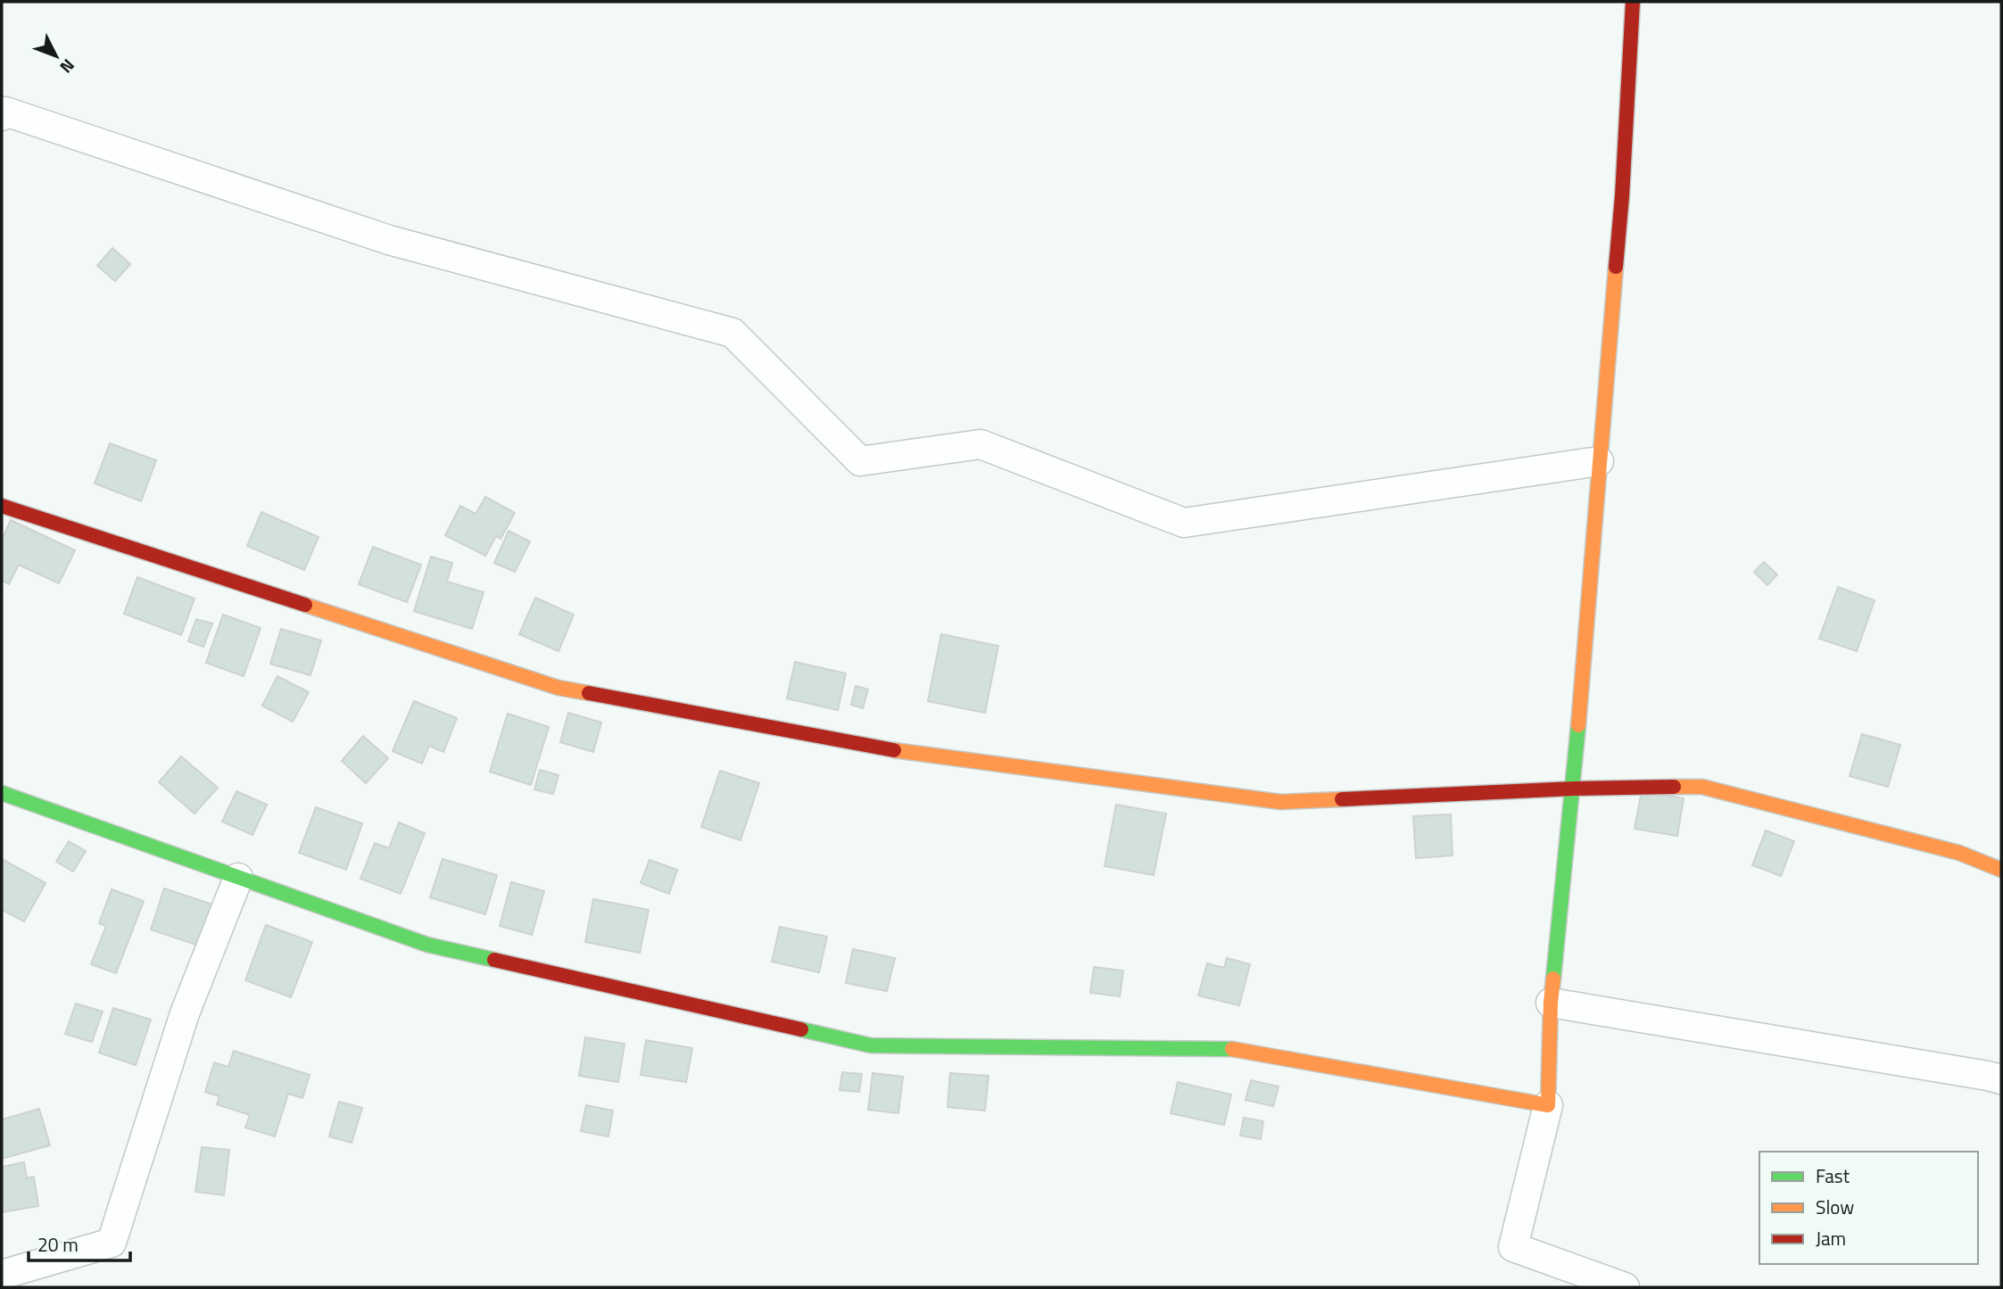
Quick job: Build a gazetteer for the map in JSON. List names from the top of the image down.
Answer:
{
  "legend": ["Fast", "Slow", "Jam"],
  "scale_bar": "20 m",
  "north": "bottom right"
}
